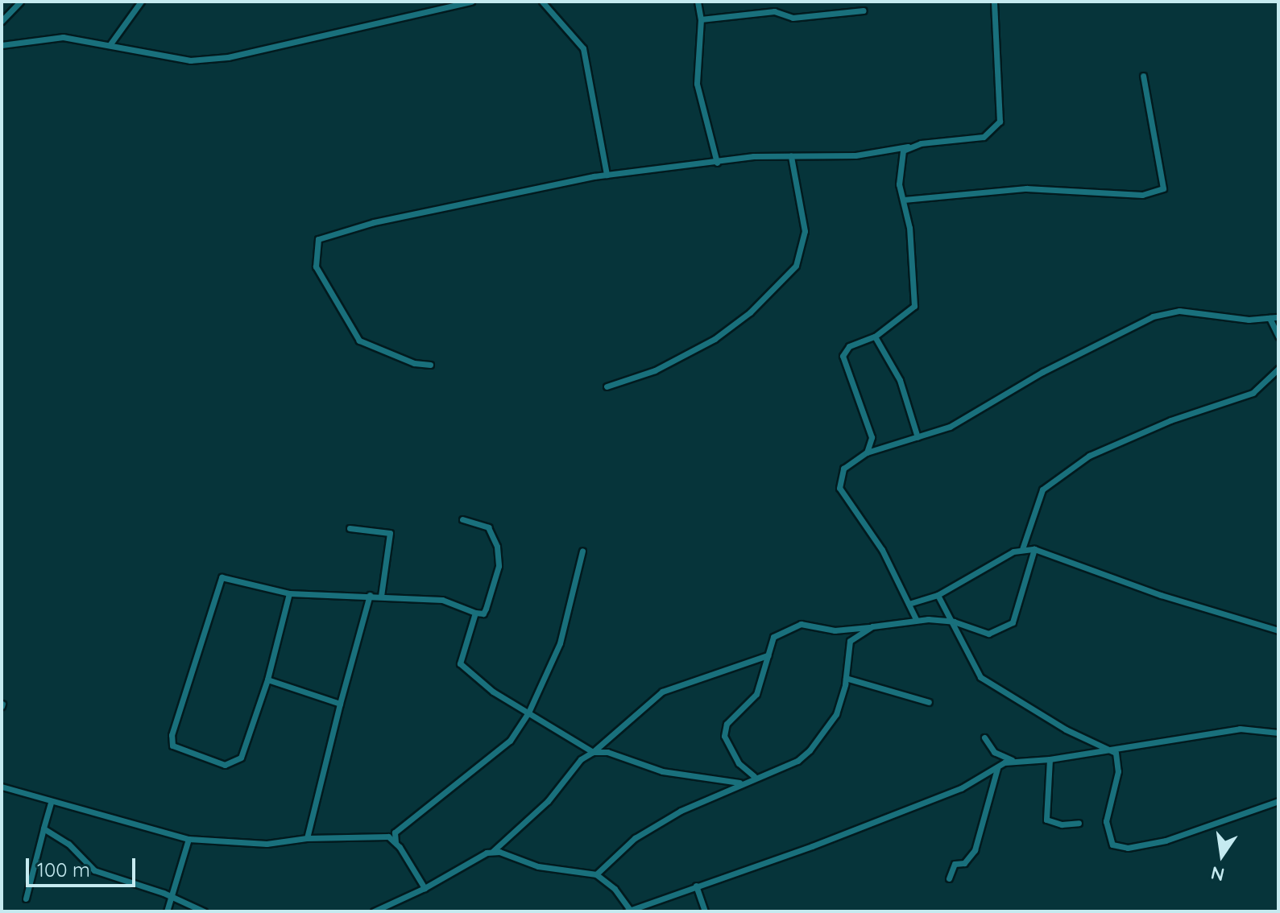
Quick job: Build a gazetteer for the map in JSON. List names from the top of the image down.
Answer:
{
  "scale_bar": "100 m",
  "north": "bottom"
}
